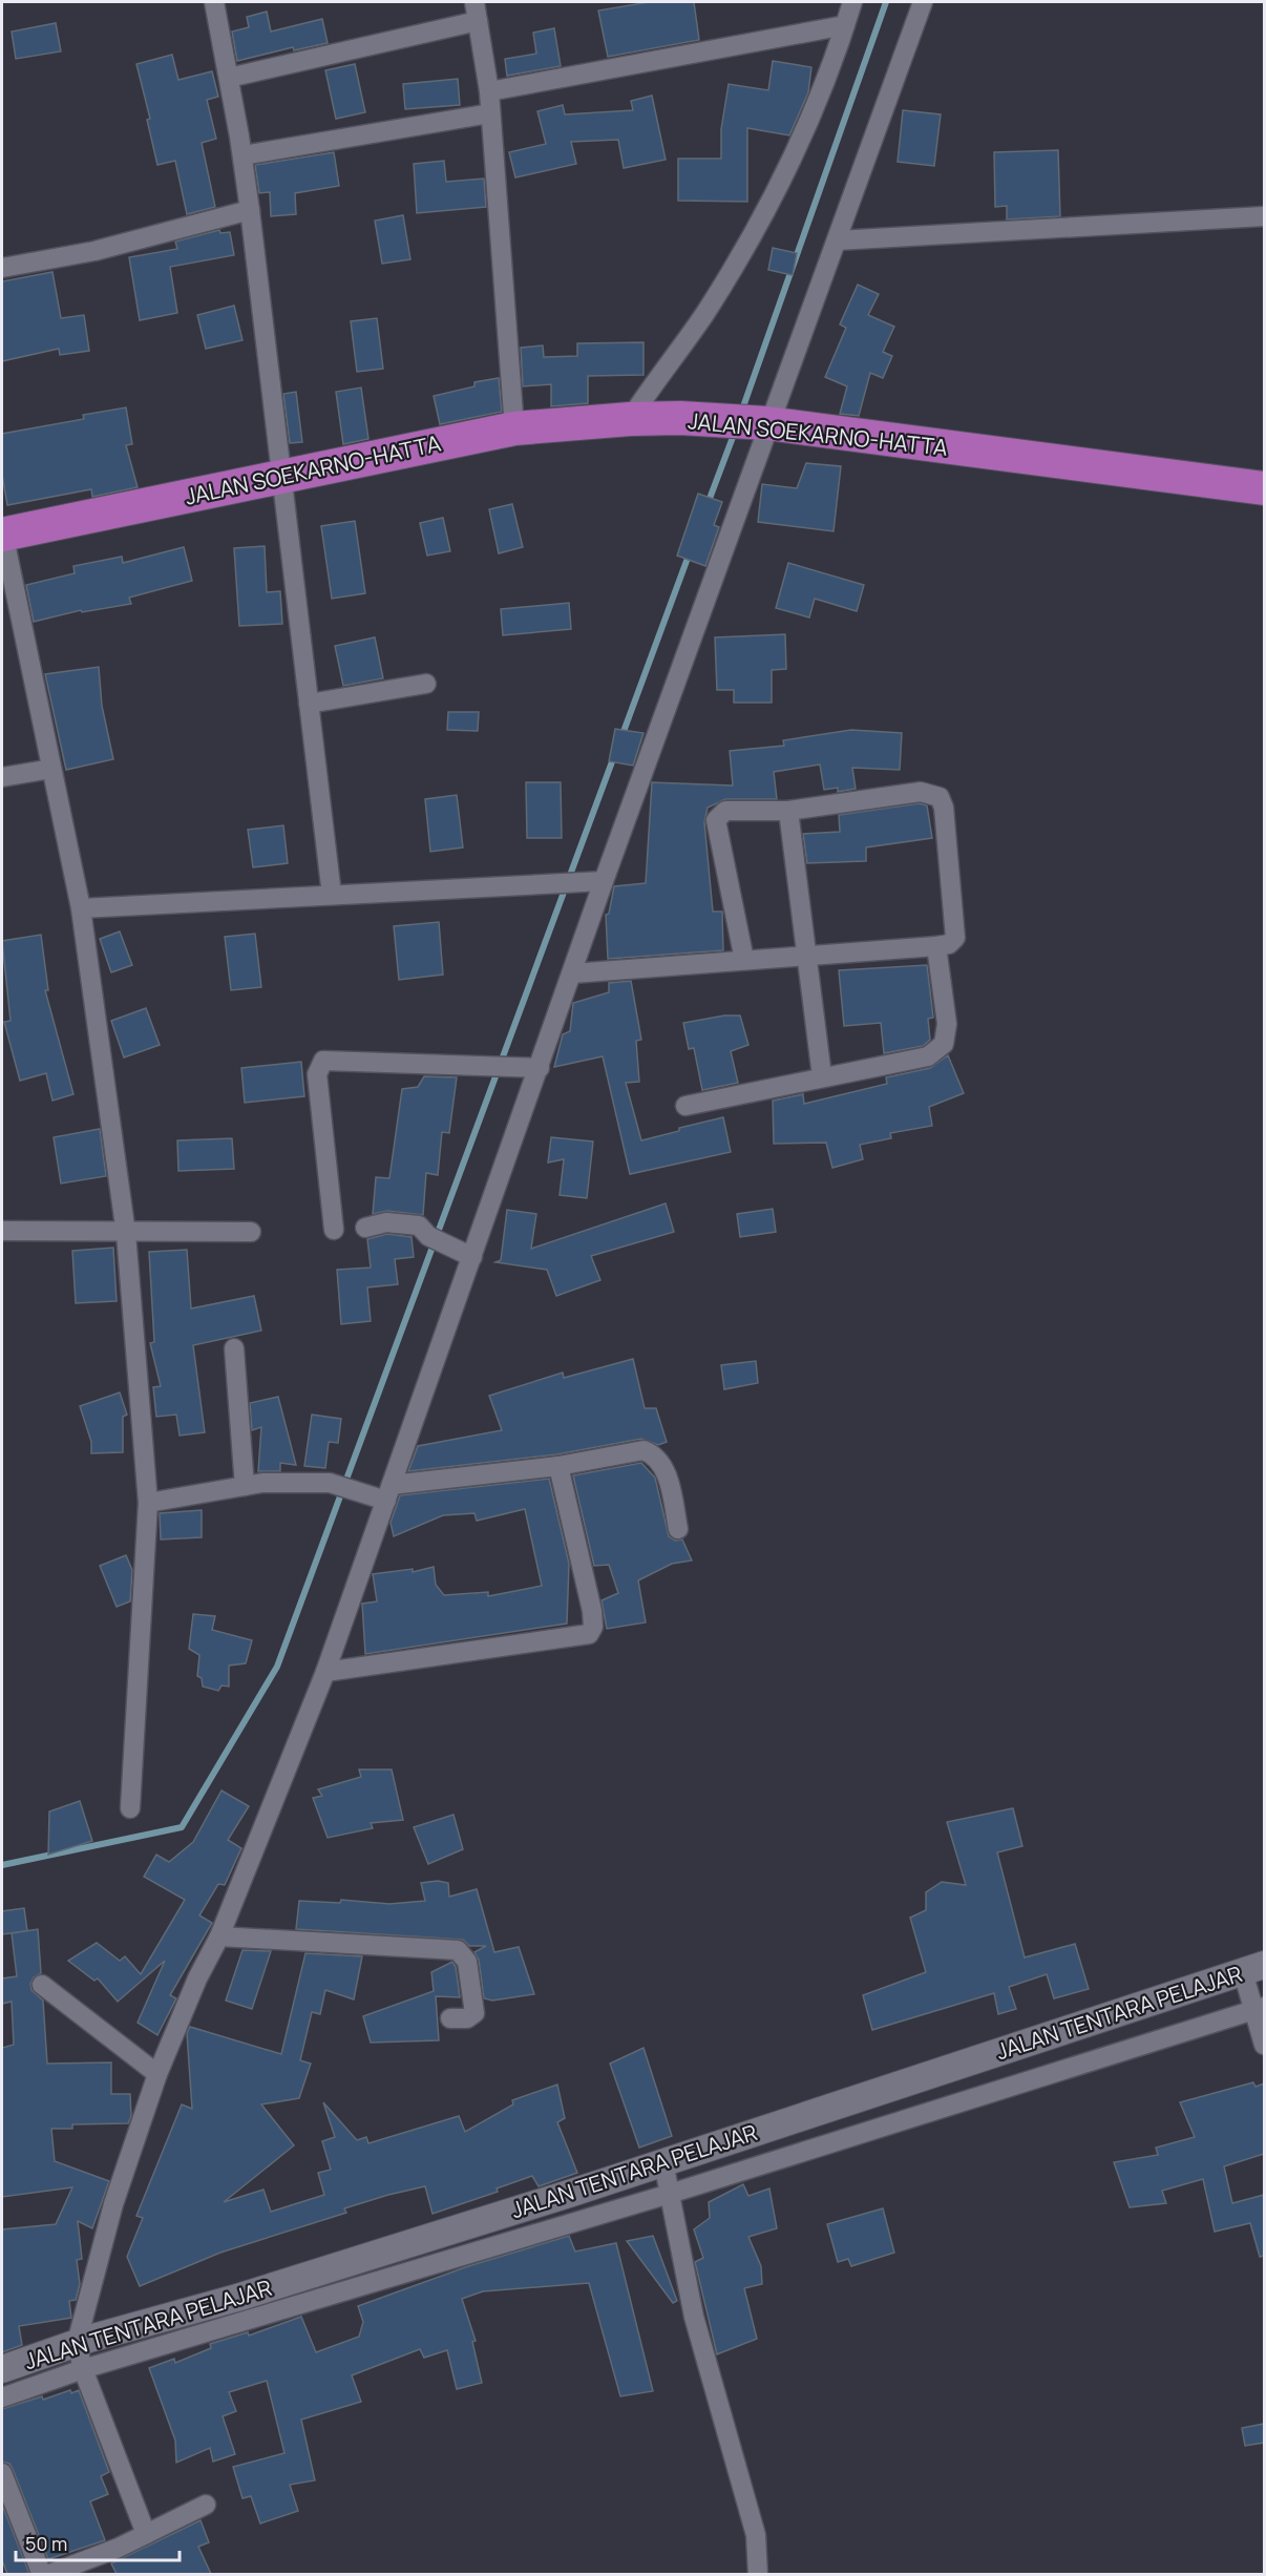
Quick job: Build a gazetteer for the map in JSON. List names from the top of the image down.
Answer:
{
  "streets": {
    "highway": ["JALAN SOEKARNO-HATTA"],
    "main road": ["JALAN TENTARA PELAJAR"]
  },
  "scale_bar": "50 m"
}
